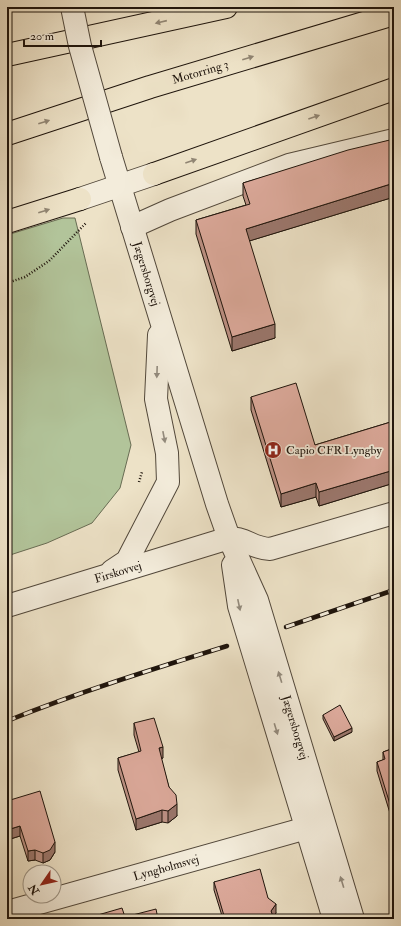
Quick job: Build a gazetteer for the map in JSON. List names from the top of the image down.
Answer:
{
  "streets": {
    "highway": ["Motorring 3"],
    "street": ["Jægersborgvej", "Firskovvej", "Lyngholmsvej"]
  },
  "crossings": [
    ["Jægersborgvej", "Firskovvej"],
    ["Jægersborgvej", "Lyngholmsvej"]
  ],
  "places": {
    "hospital": ["Capio CFR Lyngby"]
  },
  "scale_bar": "20 m",
  "north": "bottom left"
}
